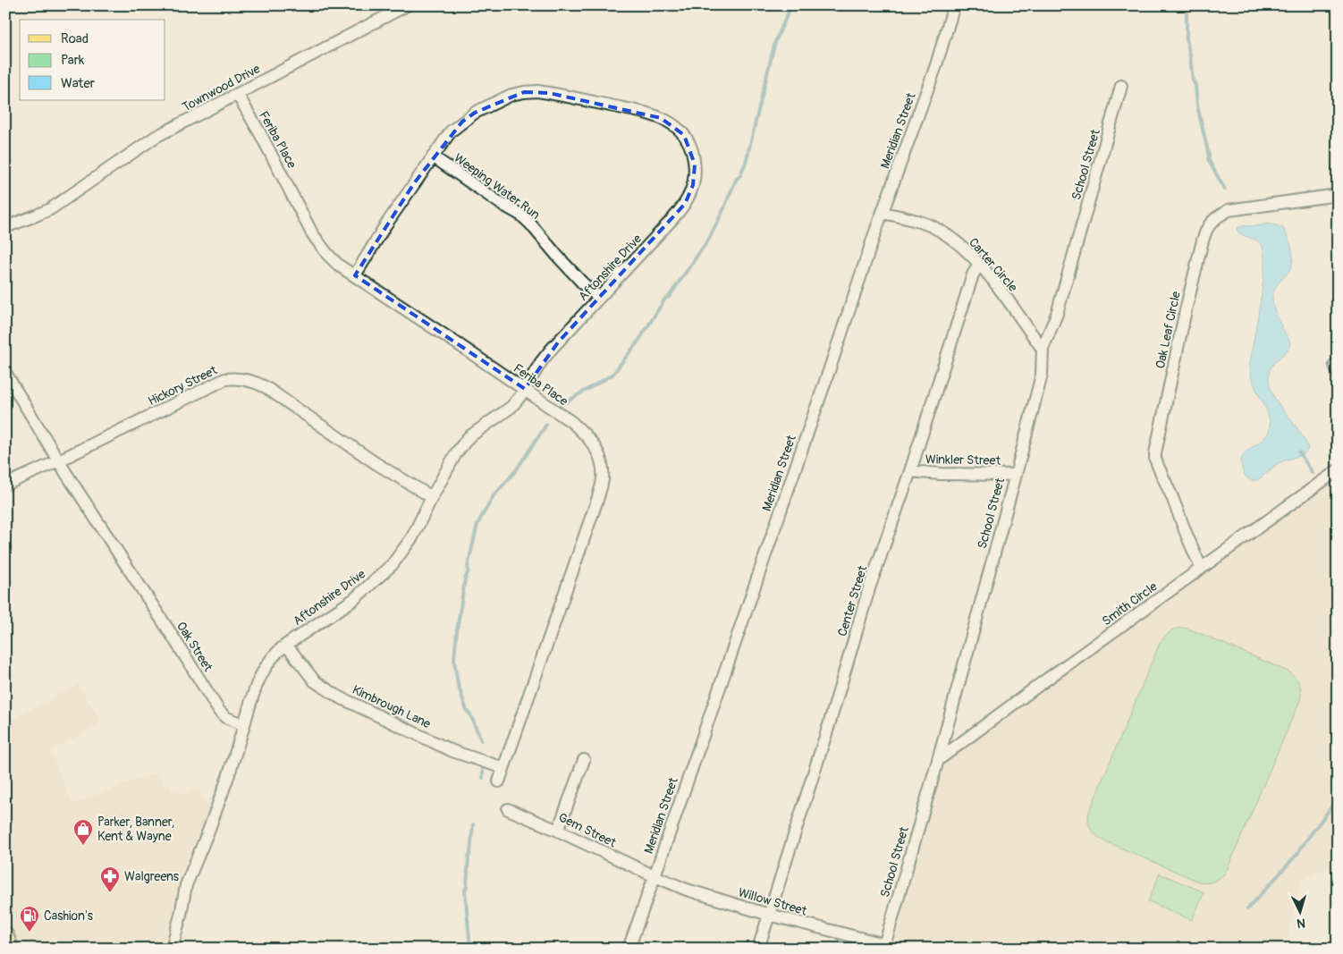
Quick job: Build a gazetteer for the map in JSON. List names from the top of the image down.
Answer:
{
  "streets": {
    "street": [
      "Townwood Drive",
      "Meridian Street",
      "Feriba Place",
      "School Street",
      "Weeping Water Run",
      "Carter Circle",
      "Aftonshire Drive",
      "Oak Leaf Circle",
      "Hickory Street",
      "Winkler Street",
      "Center Street",
      "Smith Circle",
      "Oak Street",
      "Kimbrough Lane",
      "Gem Street",
      "Willow Street"
    ]
  },
  "crossings": [
    ["Townwood Drive", "Feriba Place"],
    ["Meridian Street", "Carter Circle"],
    ["Meridian Street", "Gem Street"],
    ["Meridian Street", "Willow Street"],
    ["Feriba Place", "Aftonshire Drive"],
    ["Feriba Place", "Kimbrough Lane"],
    ["School Street", "Carter Circle"],
    ["School Street", "Winkler Street"],
    ["School Street", "Smith Circle"],
    ["School Street", "Willow Street"],
    ["Weeping Water Run", "Aftonshire Drive"],
    ["Carter Circle", "Center Street"],
    ["Aftonshire Drive", "Hickory Street"],
    ["Aftonshire Drive", "Oak Street"],
    ["Aftonshire Drive", "Kimbrough Lane"],
    ["Oak Leaf Circle", "Smith Circle"],
    ["Hickory Street", "Oak Street"],
    ["Winkler Street", "Center Street"],
    ["Center Street", "Willow Street"],
    ["Gem Street", "Willow Street"]
  ],
  "places": {
    "shop": ["Parker, Banner, Kent & Wayne"],
    "pharmacy": ["Walgreens"],
    "fuel station": ["Cashion's"]
  },
  "legend": ["Road", "Park", "Water"],
  "north": "bottom"
}
